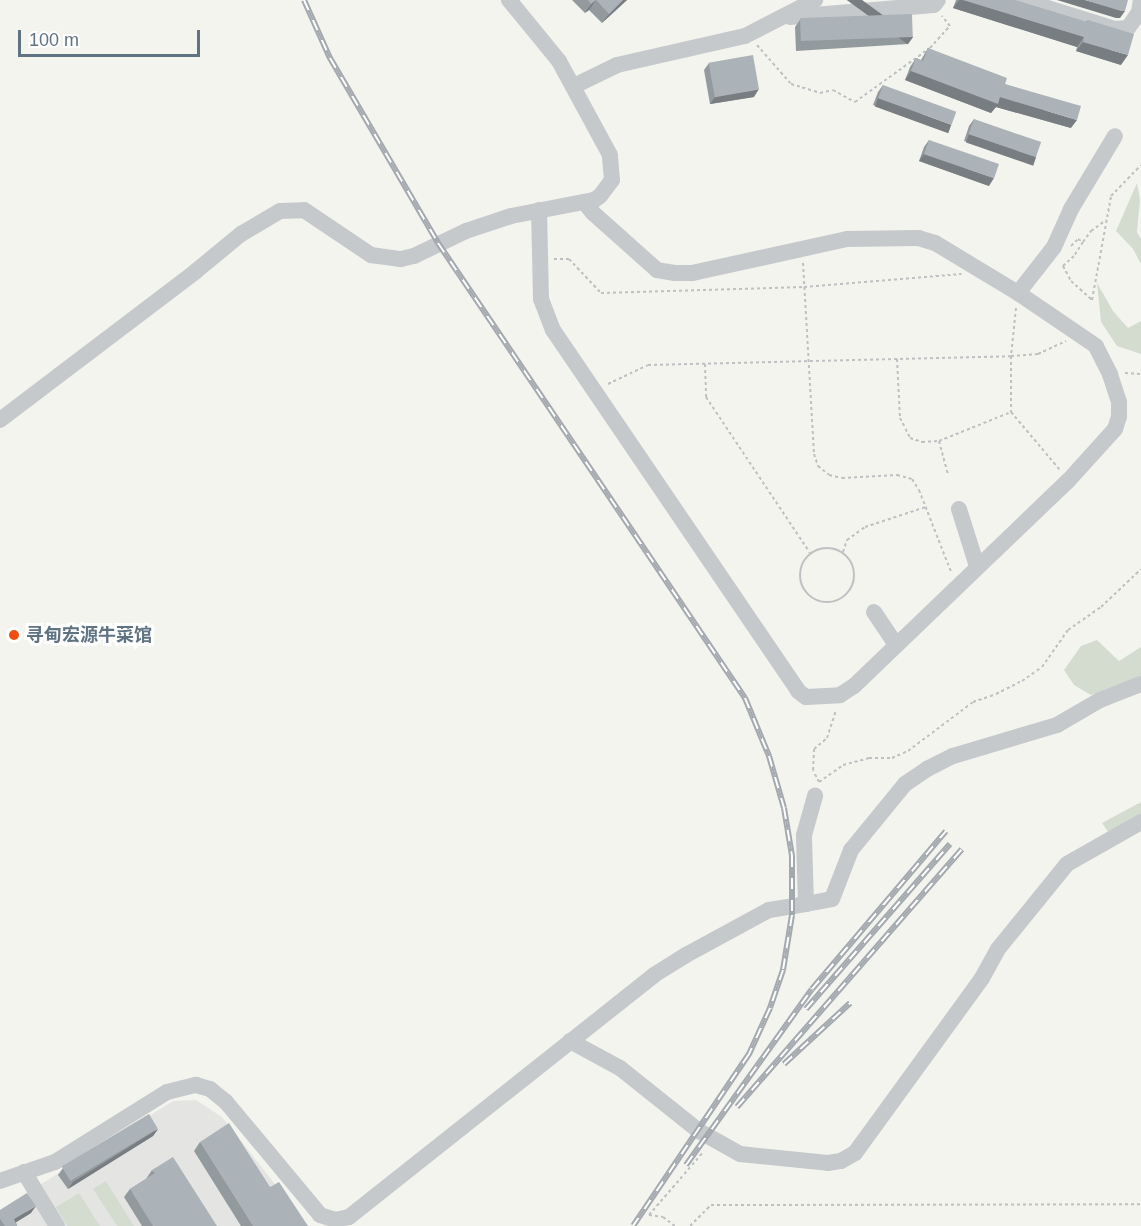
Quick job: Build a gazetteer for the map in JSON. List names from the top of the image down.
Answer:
{
  "places": ["寻甸宏源牛菜馆"],
  "scale_bar": "100 m"
}
